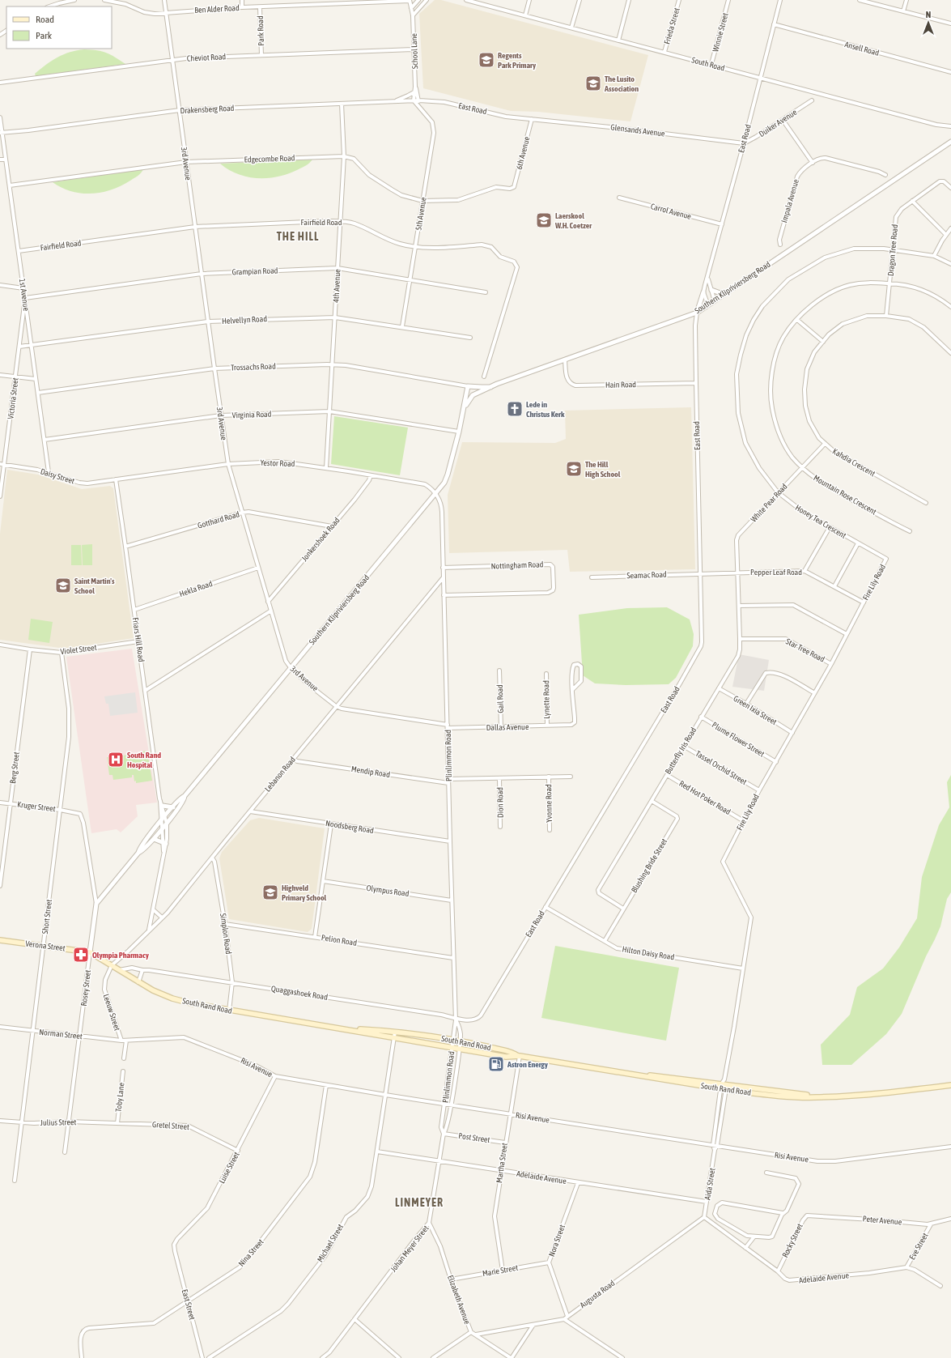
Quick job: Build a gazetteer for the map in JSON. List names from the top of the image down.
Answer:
{
  "streets": {
    "main road": ["Verona Street", "South Rand Road"],
    "street": [
      "Ben Alder Road",
      "Frieda Street",
      "Park Road",
      "Winnie Street",
      "Ansell Road",
      "School Lane",
      "Cheviot Road",
      "South Road",
      "East Road",
      "Drakensberg Road",
      "Duiker Avenue",
      "Glensands Avenue",
      "6th Avenue",
      "Edgecombe Road",
      "3rd Avenue",
      "Impala Avenue",
      "Carrol Avenue",
      "5th Avenue",
      "Fairfield Road",
      "Dragon Tree Road",
      "Grampian Road",
      "4th Avenue",
      "Southern Klipriviersberg Road",
      "1st Avenue",
      "Helvellyn Road",
      "Trossachs Road",
      "Hain Road",
      "Victoria Street",
      "Virginia Road",
      "Kahdia Crescent",
      "Yestor Road",
      "Daisy Street",
      "Mountain Rose Crescent",
      "White Pear Road",
      "Gotthard Road",
      "Honey Tea Crescent",
      "Jonkershoek Road",
      "Nottingham Road",
      "Pepper Leaf Road",
      "Seamac Road",
      "Fire Lily Road",
      "Hekla Road",
      "Friars Hill Road",
      "Violet Street",
      "Star Tree Road",
      "Gail Road",
      "Lynette Road",
      "Green Ixia Street",
      "Dallas Avenue",
      "Plume Flower Street",
      "Butterfly Iris Road",
      "Plinlimmon Road",
      "Berg Street",
      "Tassel Orchid Street",
      "Mendip Road",
      "Lebanon Road",
      "Red Hot Poker Road",
      "Dion Road",
      "Yvonne Road",
      "Kruger Street",
      "Noodsberg Road",
      "Blushing Bride Street",
      "Olympus Road",
      "Short Street",
      "Simplon Road",
      "Pelion Road",
      "Hilton Daisy Road",
      "Rosey Street",
      "Quaggashoek Road",
      "Leeuw Street",
      "Norman Street",
      "Risi Avenue",
      "Toby Lane",
      "Julius Street",
      "Gretel Street",
      "Post Street",
      "Martha Street",
      "Luise Street",
      "Adelaide Avenue",
      "Aida Street",
      "Peter Avenue",
      "Nora Street",
      "Rocky Street",
      "Michael Street",
      "Eve Street",
      "Johan Meyer Street",
      "Nina Street",
      "Marie Street",
      "Augusta Road",
      "Elizabeth Avenue",
      "East Street"
    ]
  },
  "crossings": [
    ["Ben Alder Road", "Park Road"],
    ["Ben Alder Road", "School Lane"],
    ["Ben Alder Road", "3rd Avenue"],
    ["Frieda Street", "South Road"],
    ["Park Road", "Cheviot Road"],
    ["Winnie Street", "South Road"],
    ["Ansell Road", "East Road"],
    ["School Lane", "Cheviot Road"],
    ["School Lane", "East Road"],
    ["School Lane", "Drakensberg Road"],
    ["School Lane", "5th Avenue"],
    ["Cheviot Road", "3rd Avenue"],
    ["South Road", "East Road"],
    ["East Road", "Drakensberg Road"],
    ["East Road", "Duiker Avenue"],
    ["East Road", "Glensands Avenue"],
    ["East Road", "6th Avenue"],
    ["East Road", "Carrol Avenue"],
    ["East Road", "5th Avenue"],
    ["East Road", "Southern Klipriviersberg Road"],
    ["East Road", "Hain Road"],
    ["East Road", "Pepper Leaf Road"],
    ["East Road", "Seamac Road"],
    ["East Road", "Plinlimmon Road"],
    ["East Road", "Hilton Daisy Road"],
    ["East Road", "Quaggashoek Road"],
    ["Drakensberg Road", "3rd Avenue"],
    ["Drakensberg Road", "5th Avenue"],
    ["Drakensberg Road", "4th Avenue"],
    ["Drakensberg Road", "1st Avenue"],
    ["Duiker Avenue", "Glensands Avenue"],
    ["Glensands Avenue", "6th Avenue"],
    ["6th Avenue", "Edgecombe Road"],
    ["Edgecombe Road", "3rd Avenue"],
    ["Edgecombe Road", "5th Avenue"],
    ["Edgecombe Road", "4th Avenue"],
    ["Edgecombe Road", "1st Avenue"],
    ["3rd Avenue", "Fairfield Road"],
    ["3rd Avenue", "Grampian Road"],
    ["3rd Avenue", "Southern Klipriviersberg Road"],
    ["3rd Avenue", "Helvellyn Road"],
    ["3rd Avenue", "Trossachs Road"],
    ["3rd Avenue", "Virginia Road"],
    ["3rd Avenue", "Yestor Road"],
    ["3rd Avenue", "Gotthard Road"],
    ["3rd Avenue", "Jonkershoek Road"],
    ["3rd Avenue", "Hekla Road"],
    ["3rd Avenue", "Dallas Avenue"],
    ["3rd Avenue", "Plinlimmon Road"],
    ["3rd Avenue", "Lebanon Road"],
    ["5th Avenue", "Fairfield Road"],
    ["5th Avenue", "Grampian Road"],
    ["5th Avenue", "Helvellyn Road"],
    ["Fairfield Road", "4th Avenue"],
    ["Fairfield Road", "1st Avenue"],
    ["Dragon Tree Road", "Kahdia Crescent"],
    ["Dragon Tree Road", "Mountain Rose Crescent"],
    ["Dragon Tree Road", "Honey Tea Crescent"],
    ["Grampian Road", "4th Avenue"],
    ["Grampian Road", "1st Avenue"],
    ["Grampian Road", "Victoria Street"],
    ["4th Avenue", "Helvellyn Road"],
    ["4th Avenue", "Trossachs Road"],
    ["4th Avenue", "Virginia Road"],
    ["4th Avenue", "Yestor Road"],
    ["Southern Klipriviersberg Road", "Trossachs Road"],
    ["Southern Klipriviersberg Road", "Hain Road"],
    ["Southern Klipriviersberg Road", "Virginia Road"],
    ["Southern Klipriviersberg Road", "Yestor Road"],
    ["Southern Klipriviersberg Road", "Friars Hill Road"],
    ["Southern Klipriviersberg Road", "Plinlimmon Road"],
    ["Southern Klipriviersberg Road", "Rosey Street"],
    ["1st Avenue", "Helvellyn Road"],
    ["1st Avenue", "Trossachs Road"],
    ["1st Avenue", "Victoria Street"],
    ["1st Avenue", "Virginia Road"],
    ["1st Avenue", "Daisy Street"],
    ["Helvellyn Road", "Victoria Street"],
    ["Victoria Street", "Daisy Street"],
    ["Kahdia Crescent", "White Pear Road"],
    ["Yestor Road", "Daisy Street"],
    ["Yestor Road", "Jonkershoek Road"],
    ["Yestor Road", "Friars Hill Road"],
    ["Yestor Road", "Plinlimmon Road"],
    ["Daisy Street", "Friars Hill Road"],
    ["Mountain Rose Crescent", "White Pear Road"],
    ["White Pear Road", "Honey Tea Crescent"],
    ["White Pear Road", "Pepper Leaf Road"],
    ["White Pear Road", "Butterfly Iris Road"],
    ["Gotthard Road", "Jonkershoek Road"],
    ["Gotthard Road", "Friars Hill Road"],
    ["Honey Tea Crescent", "Fire Lily Road"],
    ["Nottingham Road", "Plinlimmon Road"],
    ["Pepper Leaf Road", "Seamac Road"],
    ["Pepper Leaf Road", "Fire Lily Road"],
    ["Pepper Leaf Road", "Butterfly Iris Road"],
    ["Fire Lily Road", "Star Tree Road"],
    ["Fire Lily Road", "Green Ixia Street"],
    ["Fire Lily Road", "Plume Flower Street"],
    ["Fire Lily Road", "Tassel Orchid Street"],
    ["Fire Lily Road", "Red Hot Poker Road"],
    ["Fire Lily Road", "Hilton Daisy Road"],
    ["Fire Lily Road", "South Rand Road"],
    ["Fire Lily Road", "Aida Street"],
    ["Hekla Road", "Friars Hill Road"],
    ["Friars Hill Road", "Violet Street"],
    ["Friars Hill Road", "Lebanon Road"],
    ["Violet Street", "Berg Street"],
    ["Violet Street", "Short Street"],
    ["Star Tree Road", "Butterfly Iris Road"],
    ["Gail Road", "Dallas Avenue"],
    ["Lynette Road", "Dallas Avenue"],
    ["Green Ixia Street", "Butterfly Iris Road"],
    ["Dallas Avenue", "Plinlimmon Road"],
    ["Plume Flower Street", "Butterfly Iris Road"],
    ["Butterfly Iris Road", "Tassel Orchid Street"],
    ["Butterfly Iris Road", "Red Hot Poker Road"],
    ["Butterfly Iris Road", "Blushing Bride Street"],
    ["Plinlimmon Road", "Mendip Road"],
    ["Plinlimmon Road", "Lebanon Road"],
    ["Plinlimmon Road", "Noodsberg Road"],
    ["Plinlimmon Road", "Olympus Road"],
    ["Plinlimmon Road", "Pelion Road"],
    ["Plinlimmon Road", "Quaggashoek Road"],
    ["Plinlimmon Road", "South Rand Road"],
    ["Plinlimmon Road", "Risi Avenue"],
    ["Plinlimmon Road", "Post Street"],
    ["Plinlimmon Road", "Johan Meyer Street"],
    ["Berg Street", "Kruger Street"],
    ["Mendip Road", "Lebanon Road"],
    ["Mendip Road", "Dion Road"],
    ["Mendip Road", "Yvonne Road"],
    ["Lebanon Road", "Noodsberg Road"],
    ["Lebanon Road", "Simplon Road"],
    ["Lebanon Road", "South Rand Road"],
    ["Lebanon Road", "Leeuw Street"],
    ["Kruger Street", "Short Street"],
    ["Kruger Street", "Rosey Street"],
    ["Blushing Bride Street", "Hilton Daisy Road"],
    ["Short Street", "Verona Street"],
    ["Short Street", "Norman Street"],
    ["Short Street", "Julius Street"],
    ["Simplon Road", "Pelion Road"],
    ["Simplon Road", "Quaggashoek Road"],
    ["Simplon Road", "South Rand Road"],
    ["Verona Street", "Rosey Street"],
    ["Verona Street", "South Rand Road"],
    ["Rosey Street", "South Rand Road"],
    ["Rosey Street", "Norman Street"],
    ["Rosey Street", "Julius Street"],
    ["Quaggashoek Road", "South Rand Road"],
    ["South Rand Road", "Leeuw Street"],
    ["South Rand Road", "Martha Street"],
    ["South Rand Road", "Aida Street"],
    ["South Rand Road", "Michael Street"],
    ["South Rand Road", "Johan Meyer Street"],
    ["Leeuw Street", "Norman Street"],
    ["Leeuw Street", "Risi Avenue"],
    ["Norman Street", "Risi Avenue"],
    ["Risi Avenue", "Martha Street"],
    ["Risi Avenue", "Luise Street"],
    ["Risi Avenue", "Aida Street"],
    ["Risi Avenue", "Michael Street"],
    ["Risi Avenue", "Johan Meyer Street"],
    ["Risi Avenue", "Nina Street"],
    ["Toby Lane", "Julius Street"],
    ["Toby Lane", "Gretel Street"],
    ["Julius Street", "Gretel Street"],
    ["Gretel Street", "Luise Street"],
    ["Post Street", "Martha Street"],
    ["Post Street", "Johan Meyer Street"],
    ["Martha Street", "Adelaide Avenue"],
    ["Martha Street", "Marie Street"],
    ["Luise Street", "East Street"],
    ["Adelaide Avenue", "Aida Street"],
    ["Adelaide Avenue", "Nora Street"],
    ["Adelaide Avenue", "Rocky Street"],
    ["Adelaide Avenue", "Michael Street"],
    ["Adelaide Avenue", "Eve Street"],
    ["Adelaide Avenue", "Johan Meyer Street"],
    ["Adelaide Avenue", "Augusta Road"],
    ["Aida Street", "Augusta Road"],
    ["Peter Avenue", "Rocky Street"],
    ["Peter Avenue", "Eve Street"],
    ["Nora Street", "Marie Street"],
    ["Nora Street", "Augusta Road"],
    ["Johan Meyer Street", "Elizabeth Avenue"],
    ["Nina Street", "East Street"],
    ["Marie Street", "Elizabeth Avenue"],
    ["Augusta Road", "Elizabeth Avenue"]
  ],
  "districts": ["THE HILL", "LINMEYER"],
  "places": {
    "school or university": [
      "Regents Park Primary",
      "The Lusito Association",
      "Laerskool W.H. Coetzer",
      "The Hill High School",
      "Saint Martin's School",
      "Highveld Primary School"
    ],
    "church": ["Lede in Christus Kerk"],
    "hospital": ["South Rand Hospital"],
    "pharmacy": ["Olympia Pharmacy"],
    "fuel station": ["Astron Energy"]
  },
  "legend": ["Road", "Park"],
  "north": "top"
}
